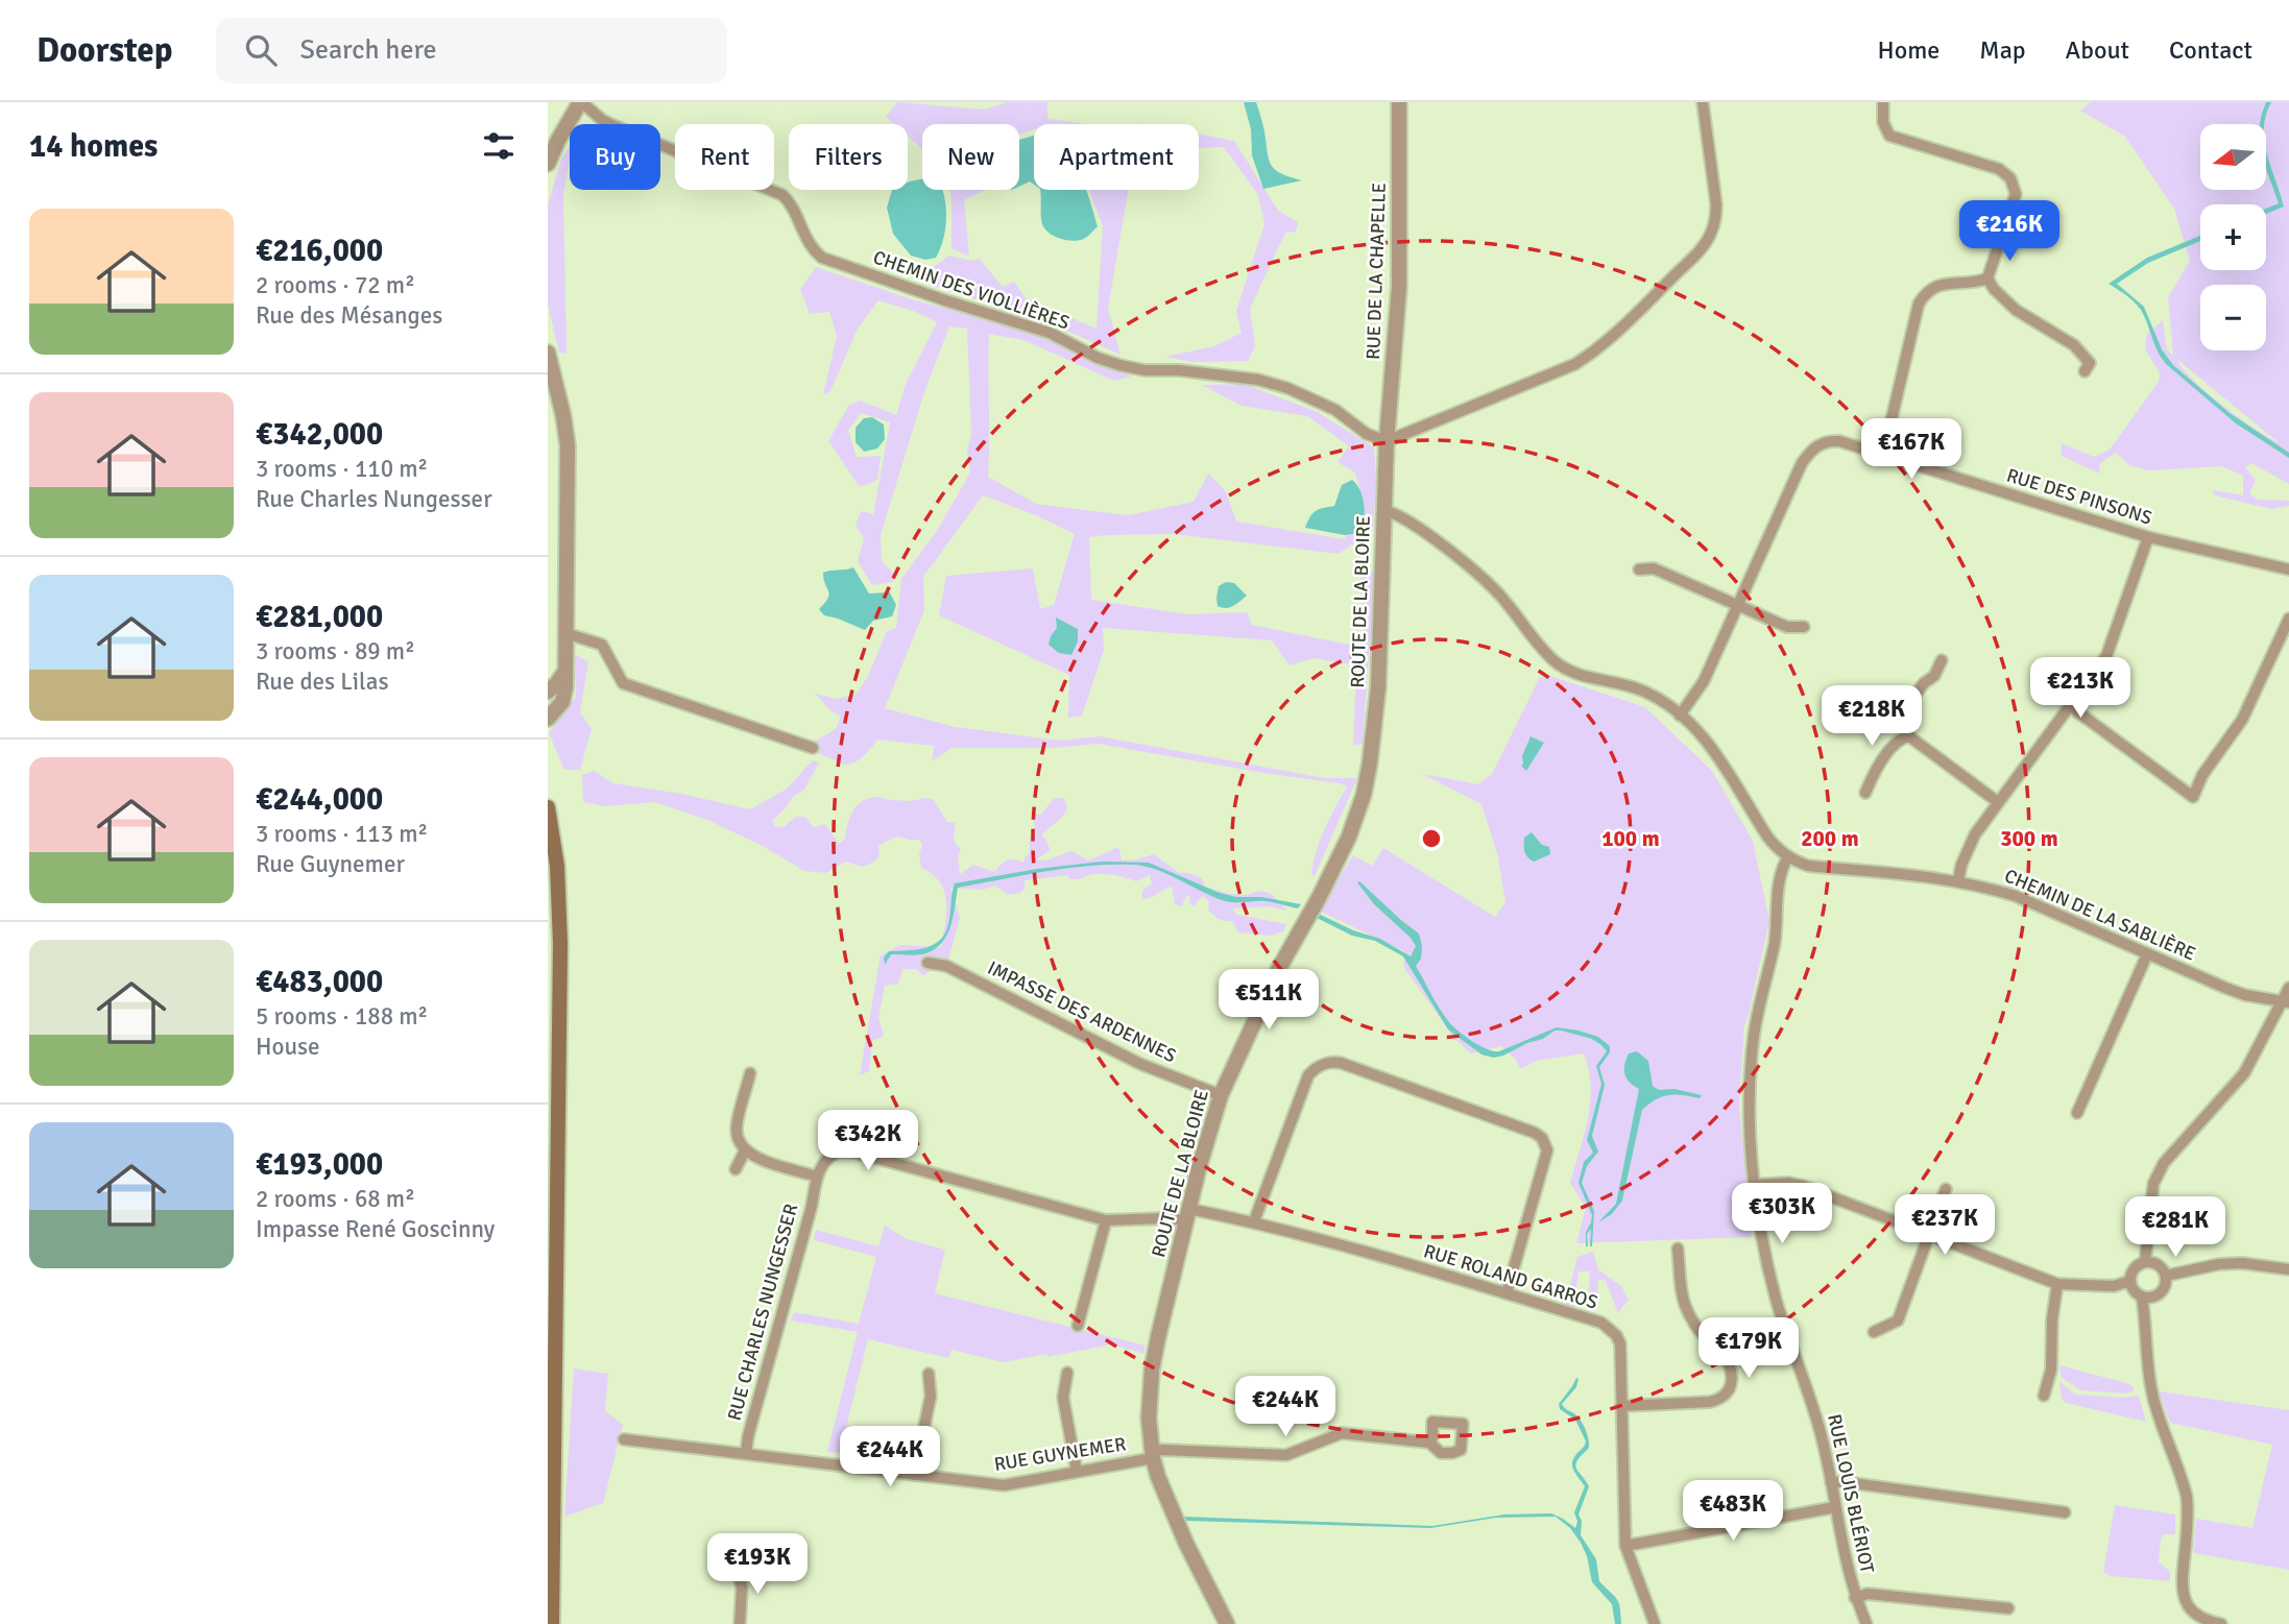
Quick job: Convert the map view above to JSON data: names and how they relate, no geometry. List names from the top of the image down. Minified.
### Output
{"streets":{"street":["RUE DE LA CHAPELLE","CHEMIN DES VIOLLIÈRES","RUE DES PINSONS","ROUTE DE LA BLOIRE","CHEMIN DE LA SABLIÈRE","IMPASSE DES ARDENNES","RUE ROLAND GARROS","RUE CHARLES NUNGESSER","RUE GUYNEMER","RUE LOUIS BLÉRIOT"]},"crossings":[["RUE DE LA CHAPELLE","CHEMIN DES VIOLLIÈRES"],["RUE DE LA CHAPELLE","ROUTE DE LA BLOIRE"],["CHEMIN DES VIOLLIÈRES","ROUTE DE LA BLOIRE"],["ROUTE DE LA BLOIRE","IMPASSE DES ARDENNES"],["ROUTE DE LA BLOIRE","RUE ROLAND GARROS"],["ROUTE DE LA BLOIRE","RUE GUYNEMER"],["CHEMIN DE LA SABLIÈRE","RUE LOUIS BLÉRIOT"],["RUE CHARLES NUNGESSER","RUE GUYNEMER"]],"north":"left","page":{"header":"Doorstep","search":"Search here","nav":["Home","Map","About","Contact"],"heading":"14 homes","map_buttons":["+","−"],"chip":["Buy","Rent","Filters","New","Apartment"],"list":[{"name":"€216,000","note":"2 rooms · 72 m² · Rue des Mésanges"},{"name":"€342,000","note":"3 rooms · 110 m² · Rue Charles Nungesser"},{"name":"€281,000","note":"3 rooms · 89 m² · Rue des Lilas"},{"name":"€244,000","note":"3 rooms · 113 m² · Rue Guynemer"},{"name":"€483,000","note":"5 rooms · 188 m² · House"},{"name":"€193,000","note":"2 rooms · 68 m² · Impasse René Goscinny"}],"price":["€216K","€167K","€213K","€218K","€511K","€342K","€303K","€237K","€281K","€179K","€244K","€244K","€483K","€193K"]},"rings":["100 m","200 m","300 m"]}
